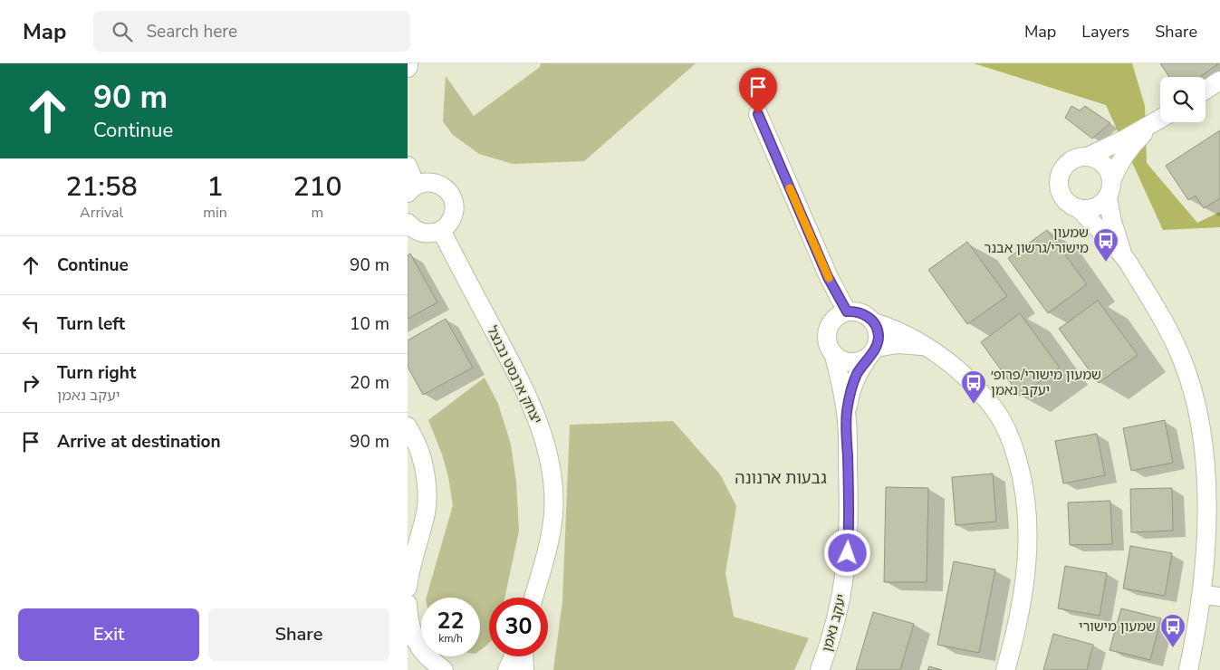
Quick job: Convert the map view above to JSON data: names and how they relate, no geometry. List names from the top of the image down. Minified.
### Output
{"streets":{"street":["יצחק ארנסט נבנצל","יעקב נאמן"]},"districts":["גבעות ארנונה"],"places":{"bus stop":["שמעון מישורי/גרשון אבנר","שמעון מישורי/פרופ׳ יעקב נאמן","שמעון מישורי"]},"page":{"header":"Map","search":"Search here","nav":["Map","Layers","Share"],"turn":["90 m","Continue"],"eta":["21:58","Arrival","1","min","210","m"],"list":[{"name":"Continue","value":"90 m"},{"name":"Turn left","value":"10 m"},{"name":"Turn right","note":"יעקב נאמן","value":"20 m"},{"name":"Arrive at destination","value":"90 m"}],"speed":"22 km/h","limit":"30","buttons":["Exit","Share"]}}
